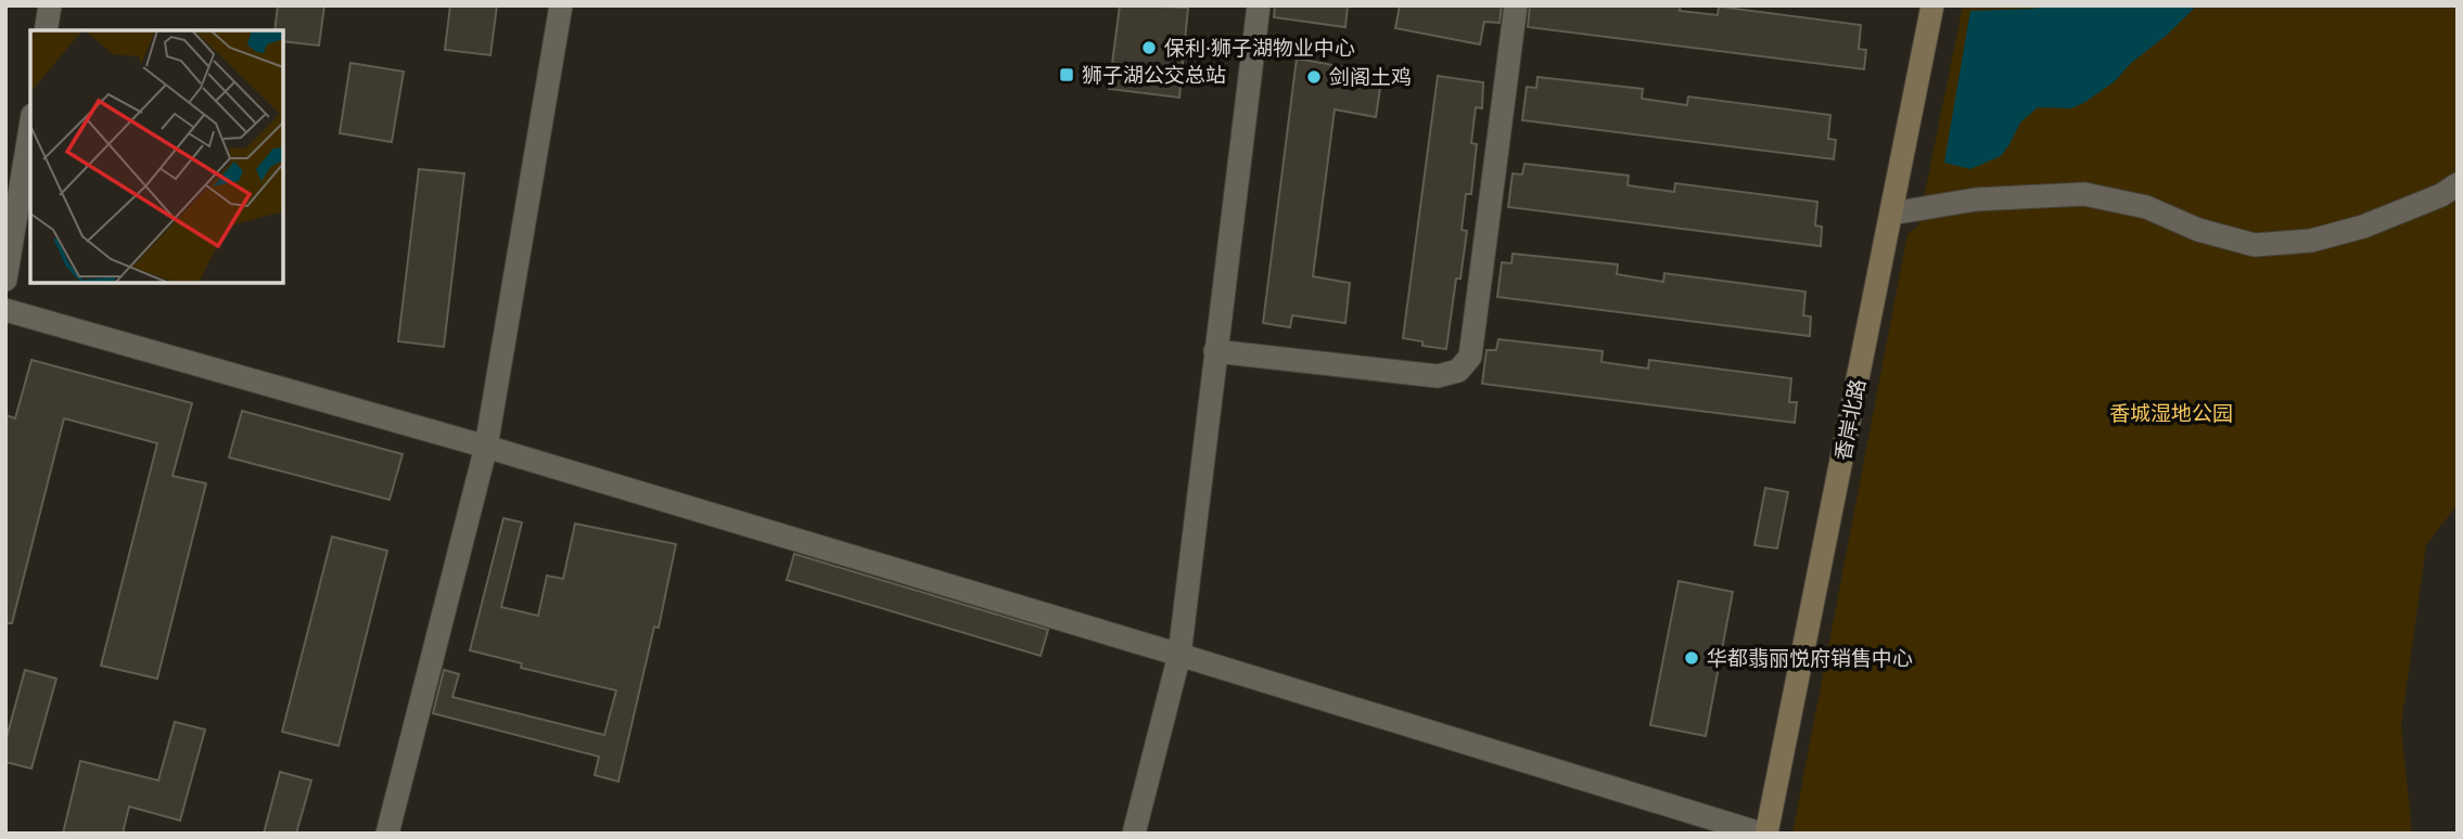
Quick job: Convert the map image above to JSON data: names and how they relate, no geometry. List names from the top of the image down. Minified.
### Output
{"streets":{"street":["香岸北路"]},"parks":["香城湿地公园"],"places":{"other":["保利·狮子湖物业中心","剑阁土鸡","华都翡丽悦府销售中心"],"transit":["狮子湖公交总站"]}}
